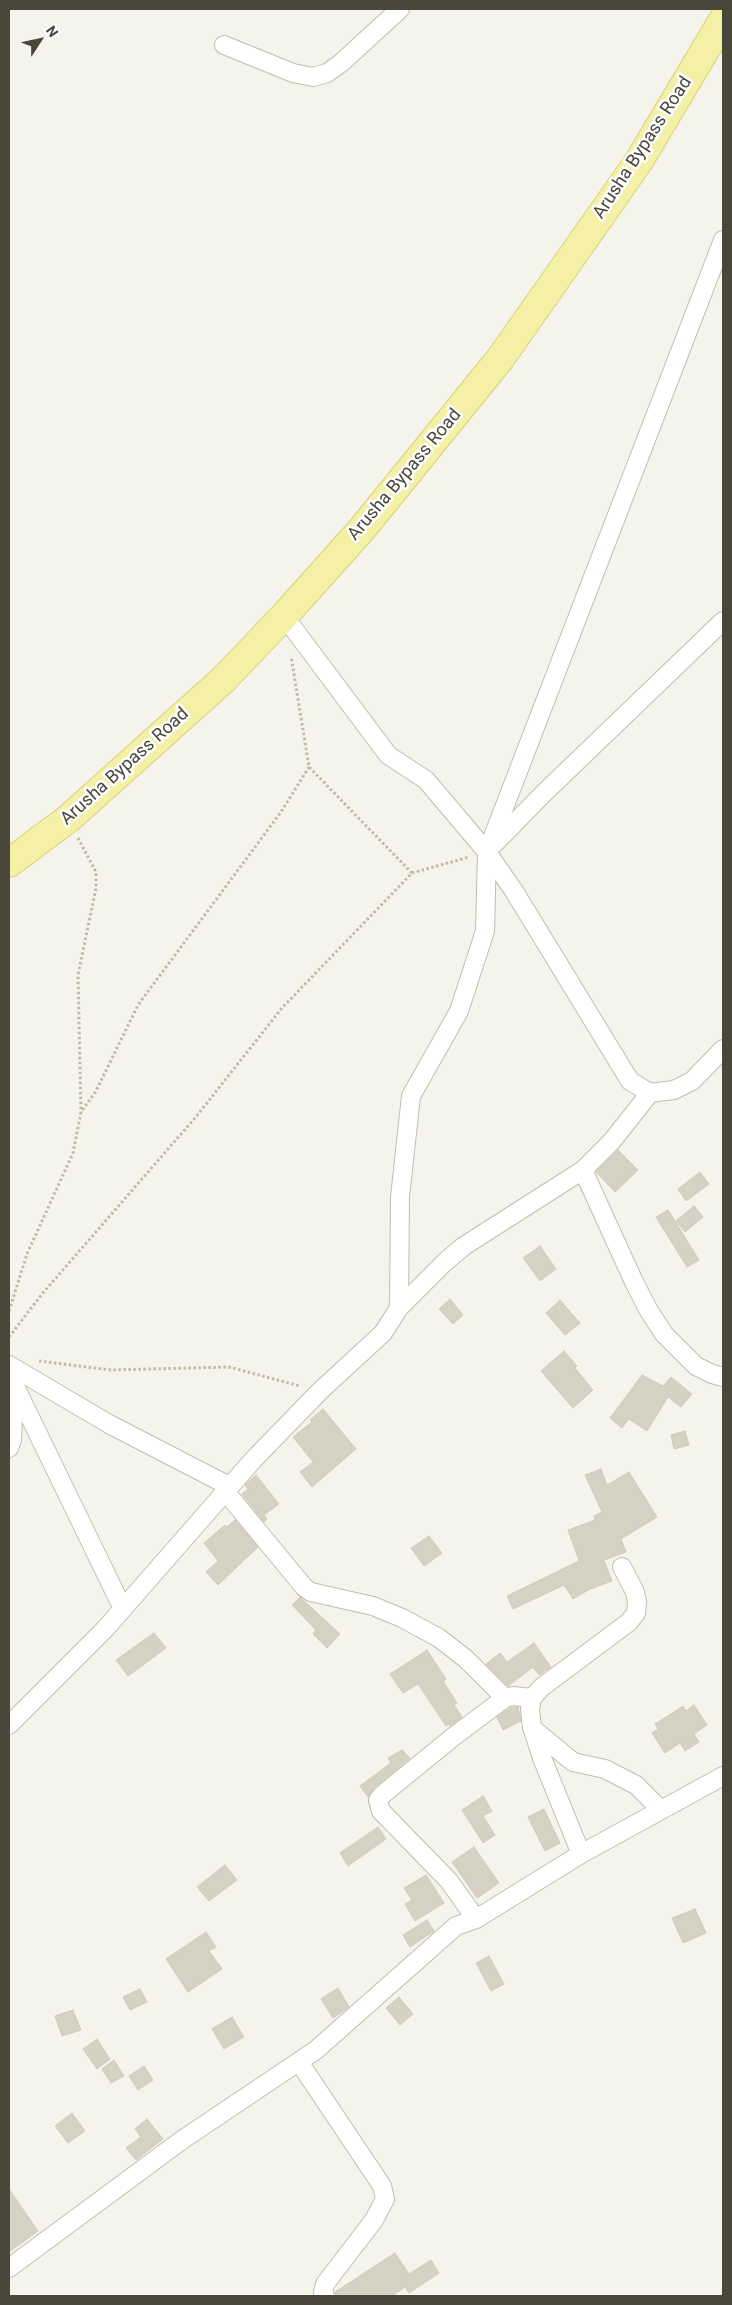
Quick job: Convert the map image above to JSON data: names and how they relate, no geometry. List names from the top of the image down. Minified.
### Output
{"streets":{"main road":["Arusha Bypass Road"]},"north":"top right"}
